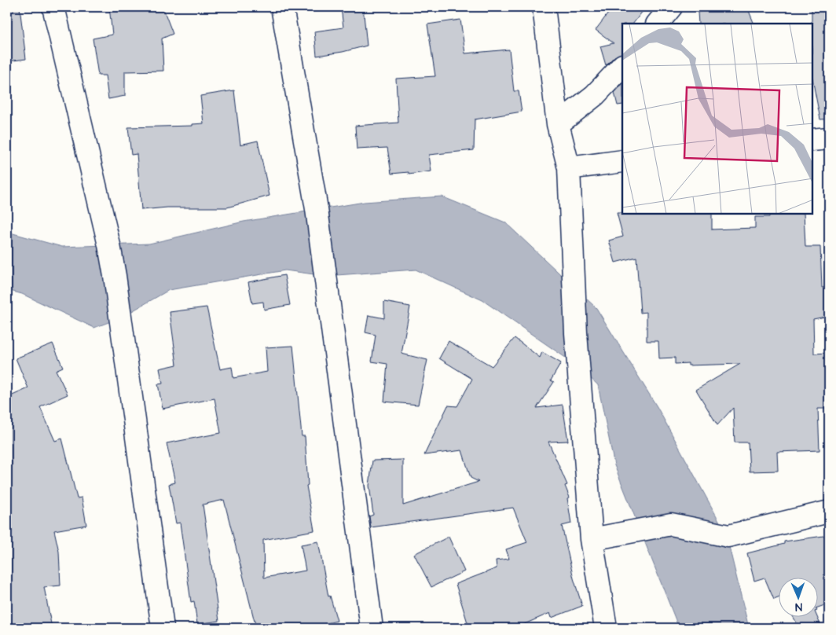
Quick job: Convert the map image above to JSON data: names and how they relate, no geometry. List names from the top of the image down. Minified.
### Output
{"north":"bottom"}
